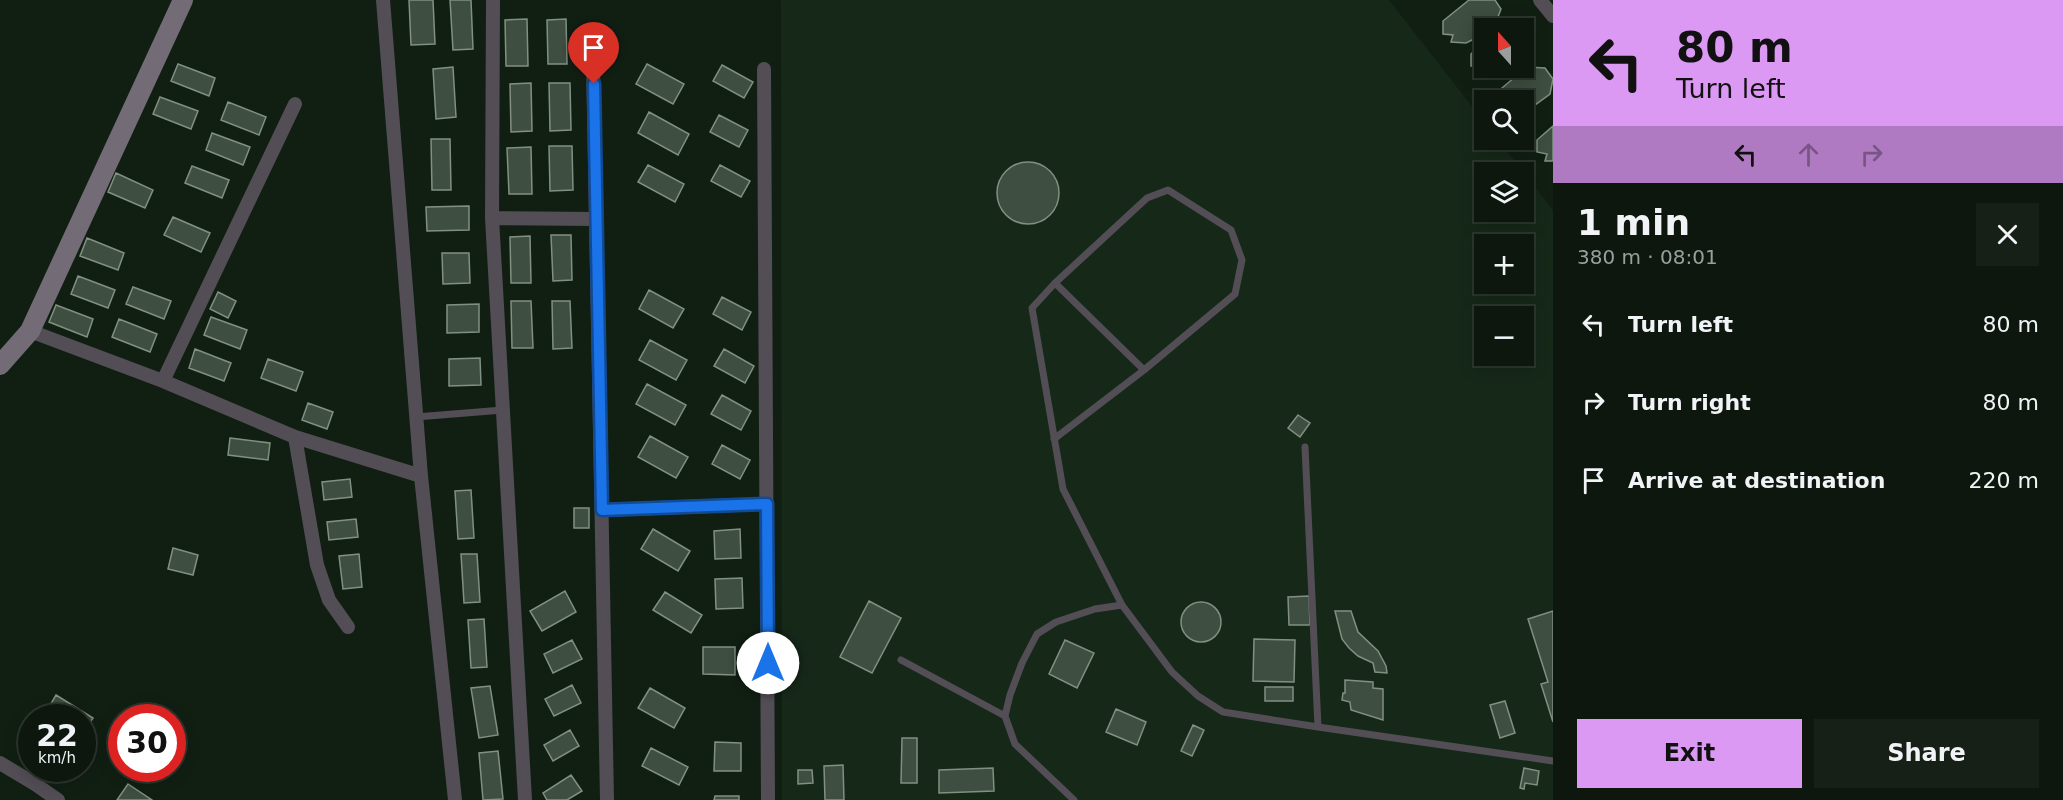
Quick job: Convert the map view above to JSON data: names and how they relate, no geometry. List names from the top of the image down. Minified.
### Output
{"north":"top","page":{"turn":["80 m","Turn left"],"map_buttons":["+","−"],"heading":["1 min","380 m · 08:01"],"list":[{"name":"Turn left","value":"80 m"},{"name":"Turn right","value":"80 m"},{"name":"Arrive at destination","value":"220 m"}],"speed":"22 km/h","limit":"30","buttons":["Exit","Share"]}}
